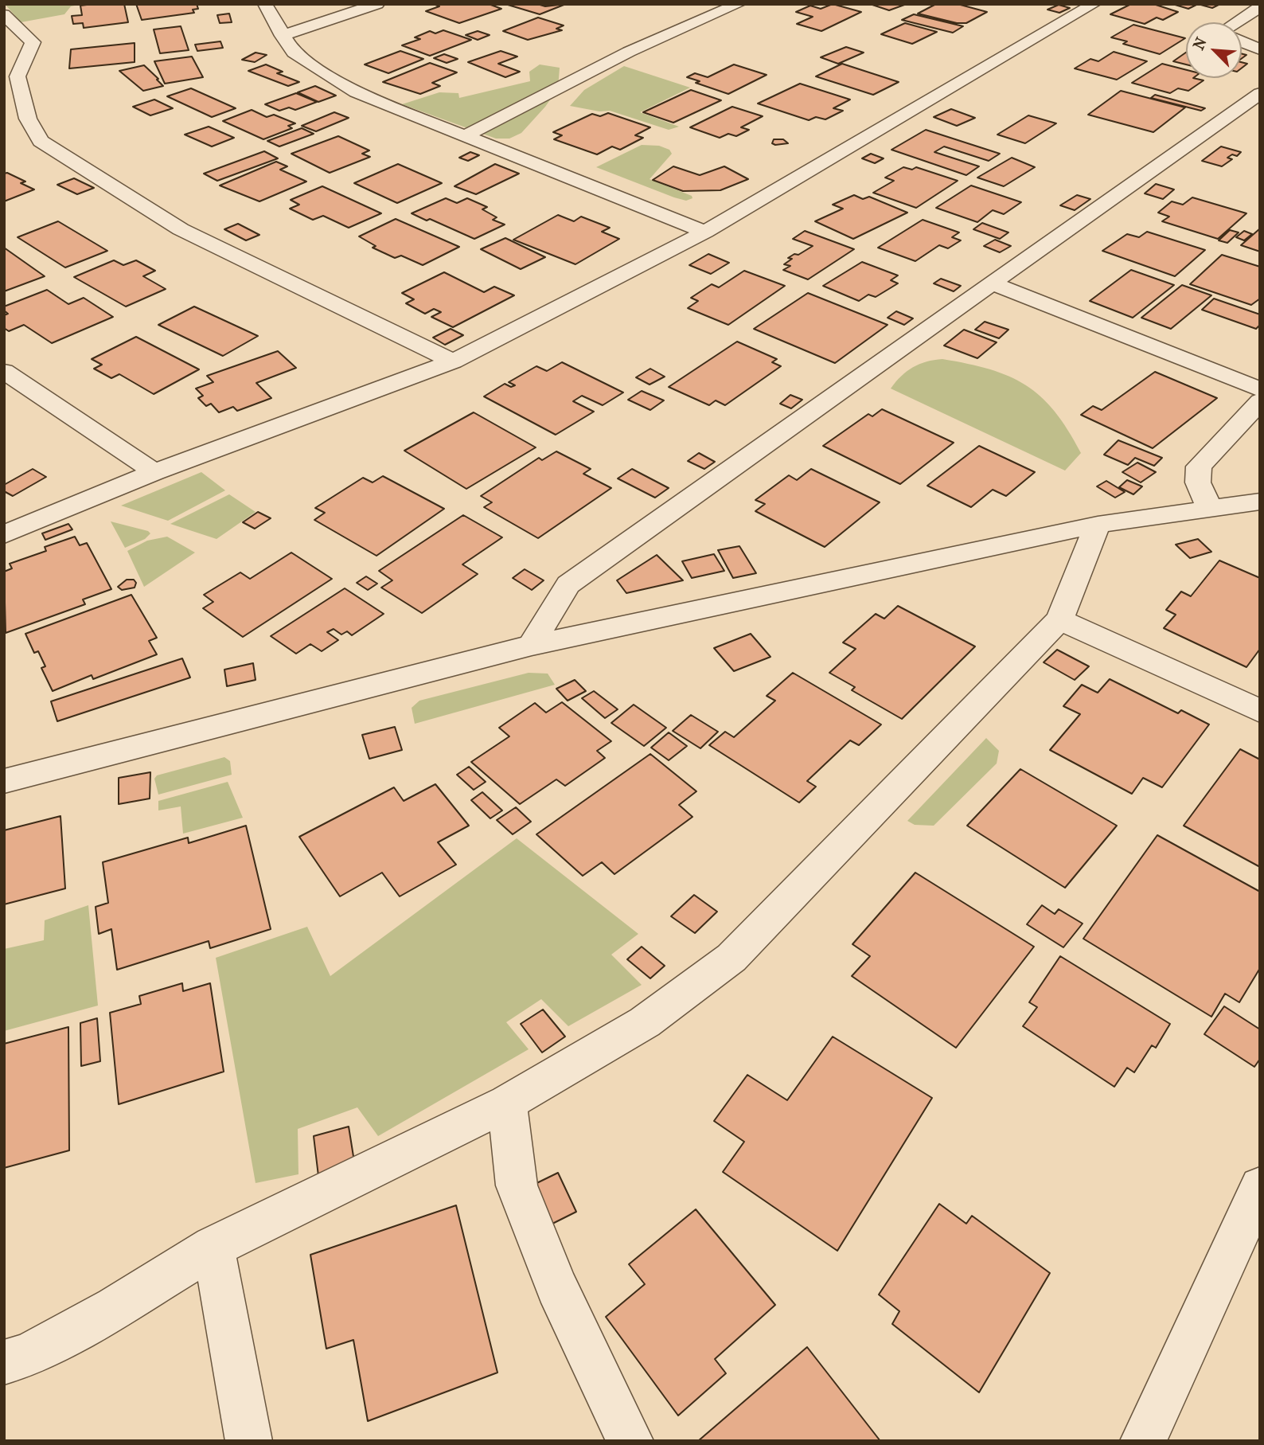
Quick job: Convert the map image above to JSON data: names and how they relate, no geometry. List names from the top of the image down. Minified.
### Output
{"north":"top left"}
